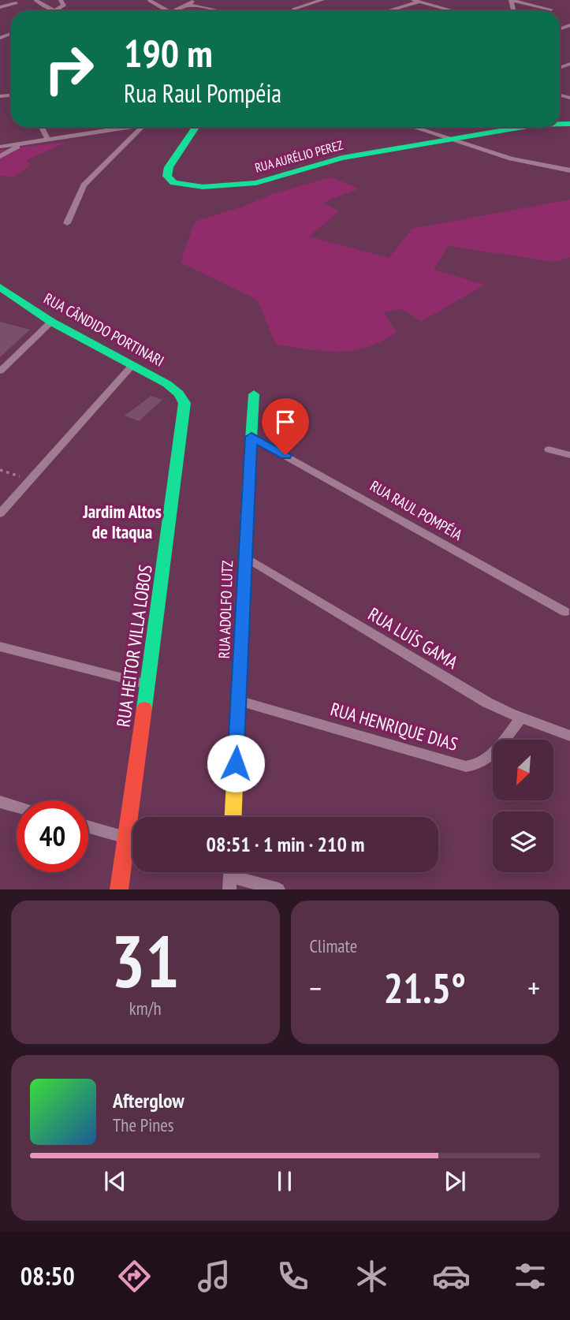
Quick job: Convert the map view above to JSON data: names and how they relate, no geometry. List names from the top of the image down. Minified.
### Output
{"streets":{"street":["RUA AURÉLIO PEREZ","RUA CÂNDIDO PORTINARI","RUA RAUL POMPÉIA","RUA ADOLFO LUTZ","RUA LUÍS GAMA","RUA HEITOR VILLA LOBOS","RUA HENRIQUE DIAS"]},"crossings":[["RUA CÂNDIDO PORTINARI","RUA HEITOR VILLA LOBOS"],["RUA RAUL POMPÉIA","RUA ADOLFO LUTZ"],["RUA ADOLFO LUTZ","RUA LUÍS GAMA"],["RUA ADOLFO LUTZ","RUA HENRIQUE DIAS"],["RUA LUÍS GAMA","RUA HENRIQUE DIAS"]],"districts":["Jardim Altos de Itaqua"],"north":"bottom left","page":{"turn":["190 m","Rua Raul Pompéia"],"limit":"40","trip":"08:51 · 1 min · 210 m","tile":[["31","km/h"],"Climate"],"heat":["−","21.5°","+"],"song":["Afterglow","The Pines"],"tabs":"08:50"}}
